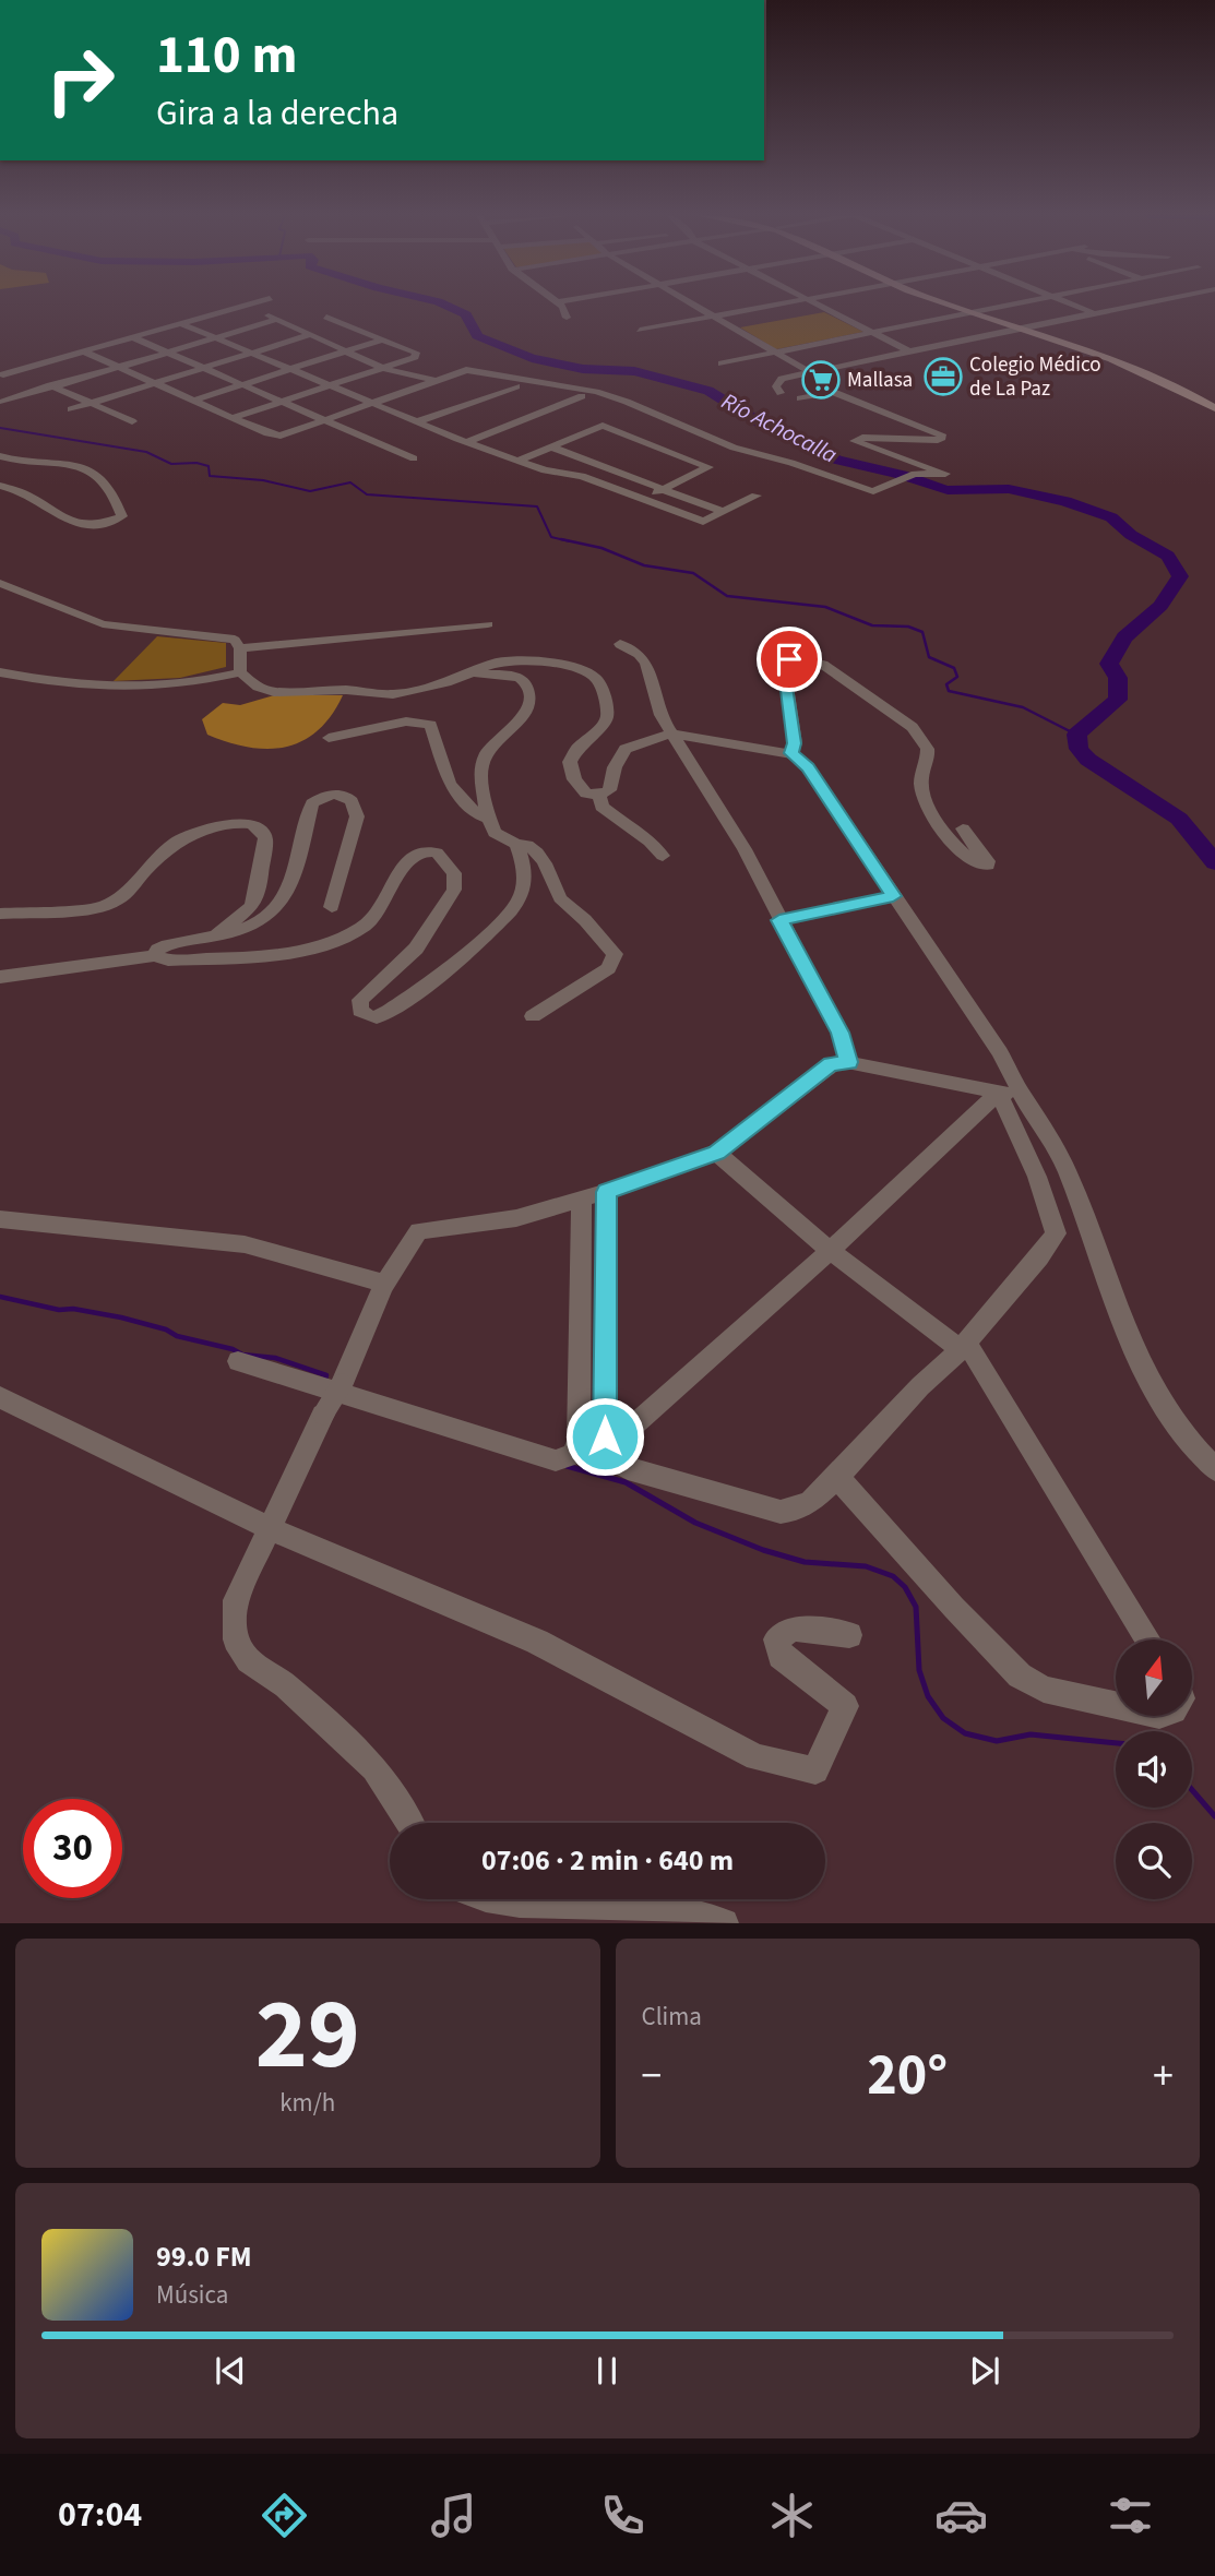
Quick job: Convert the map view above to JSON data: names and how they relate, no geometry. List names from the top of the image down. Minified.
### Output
{"water":["Río Achocalla"],"places":{"office":["Colegio Médico de La Paz"],"supermarket":["Mallasa"]},"north":"top","page":{"turn":["110 m","Gira a la derecha"],"limit":"30","trip":"07:06 · 2 min · 640 m","tile":[["29","km/h"],"Clima"],"heat":["−","20°","+"],"song":["99.0 FM","Música"],"tabs":"07:04"}}
